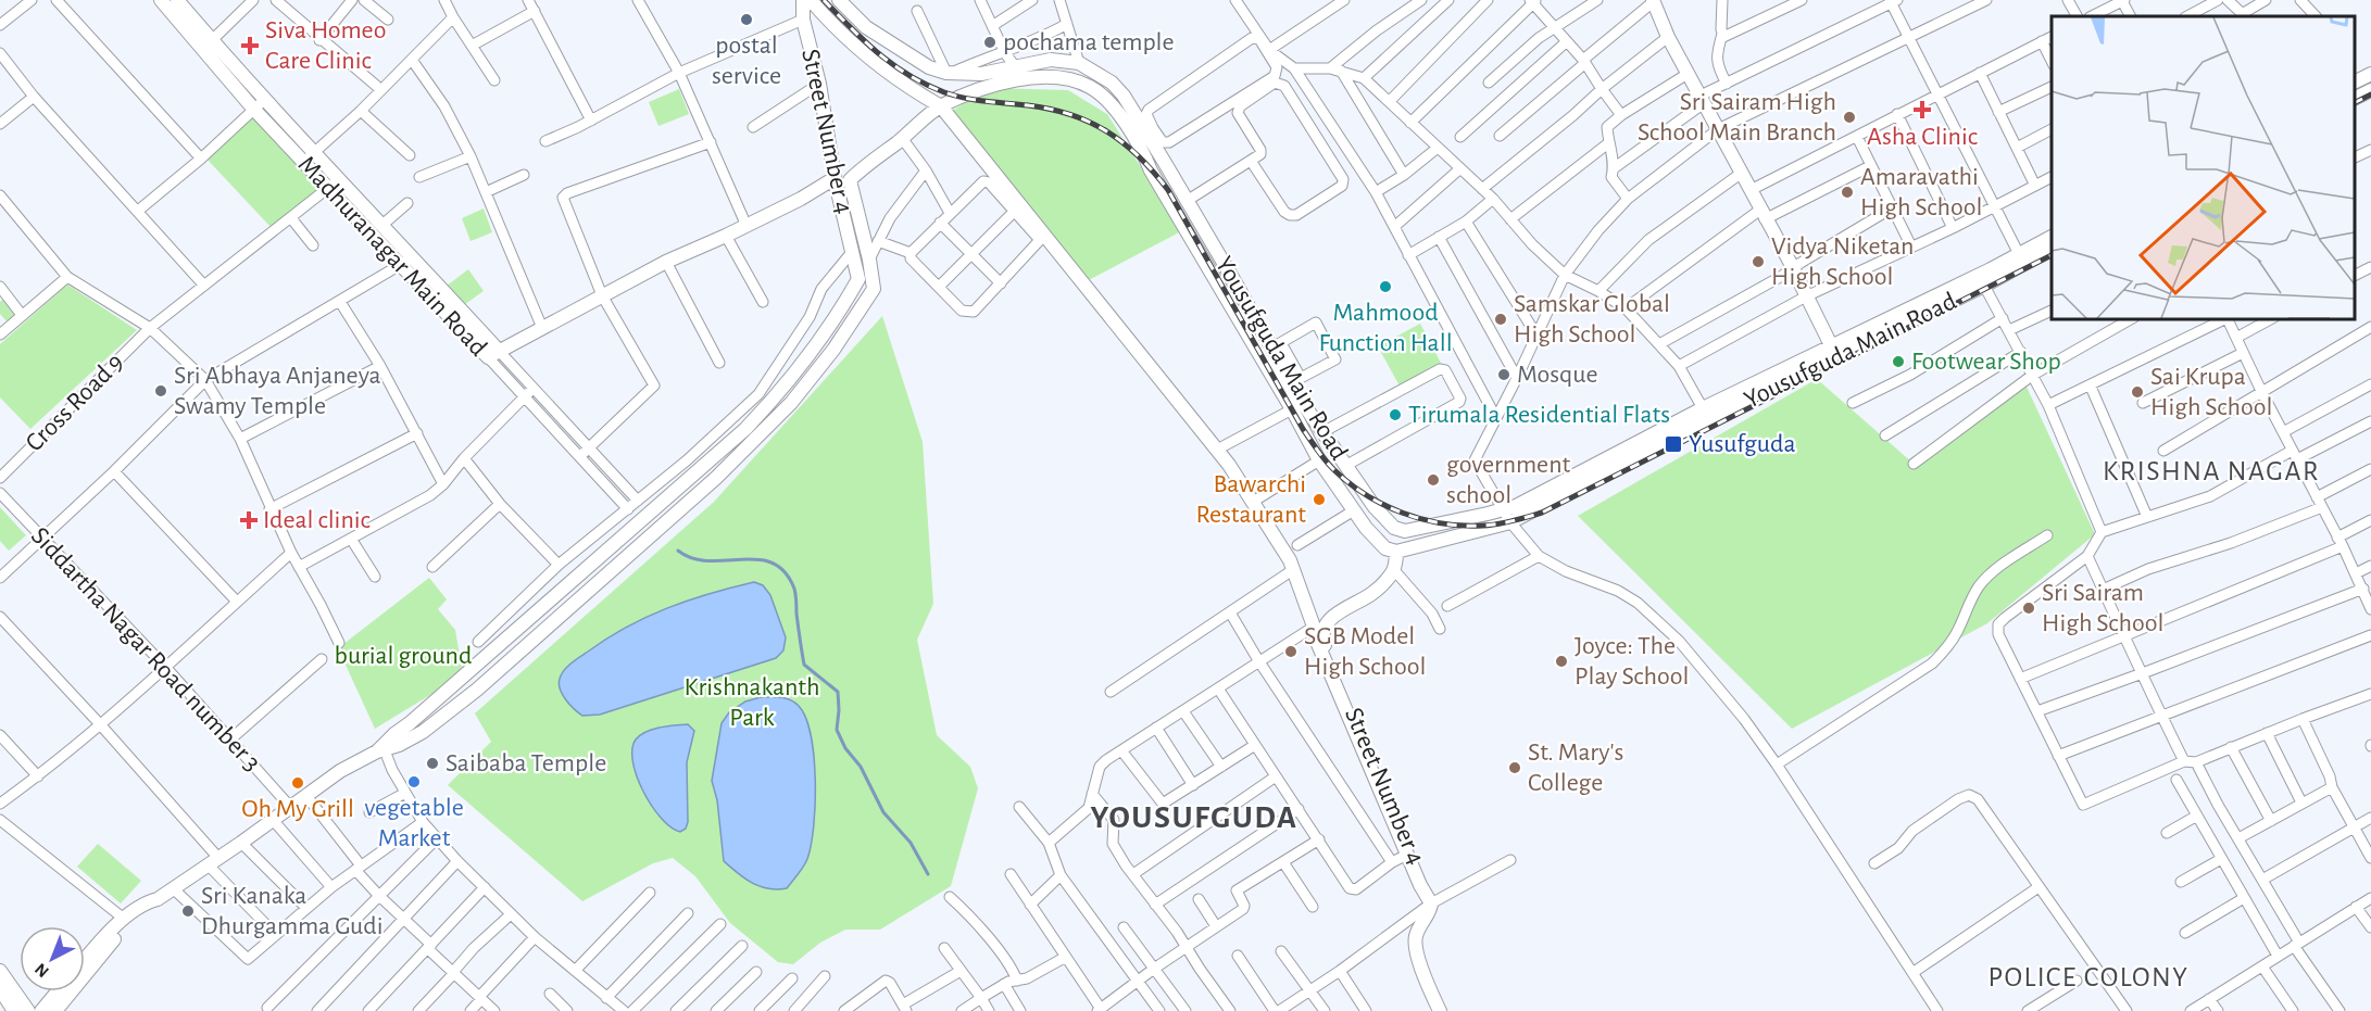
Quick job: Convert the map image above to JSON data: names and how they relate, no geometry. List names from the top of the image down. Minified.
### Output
{"streets":{"main road":["Street Number 4","Madhuranagar Main Road","Yousufguda Main Road"],"street":["Cross Road 9","Siddartha Nagar Road number 3"]},"crossings":[["Street Number 4","Yousufguda Main Road"],["Madhuranagar Main Road","Cross Road 9"]],"districts":["KRISHNA NAGAR","YOUSUFGUDA","POLICE COLONY"],"parks":["burial ground","Krishnakanth Park"],"places":{"other":["postal service","pochama temple","Sri Sairam High School Main Branch","Amaravathi High School","Vidya Niketan High School","Mahmood Function Hall","Samskar Global High School","Footwear Shop","Mosque","Sri Abhaya Anjaneya Swamy Temple","Sai Krupa High School","Tirumala Residential Flats","government school","Bawarchi Restaurant","Sri Sairam High School","SGB Model High School","Joyce: The Play School","Saibaba Temple","St. Mary's College","vegetable Market","Oh My Grill","Sri Kanaka Dhurgamma Gudi"],"health":["Siva Homeo Care Clinic","Asha Clinic","Ideal clinic"],"transit":["Yusufguda"]},"north":"bottom left"}
